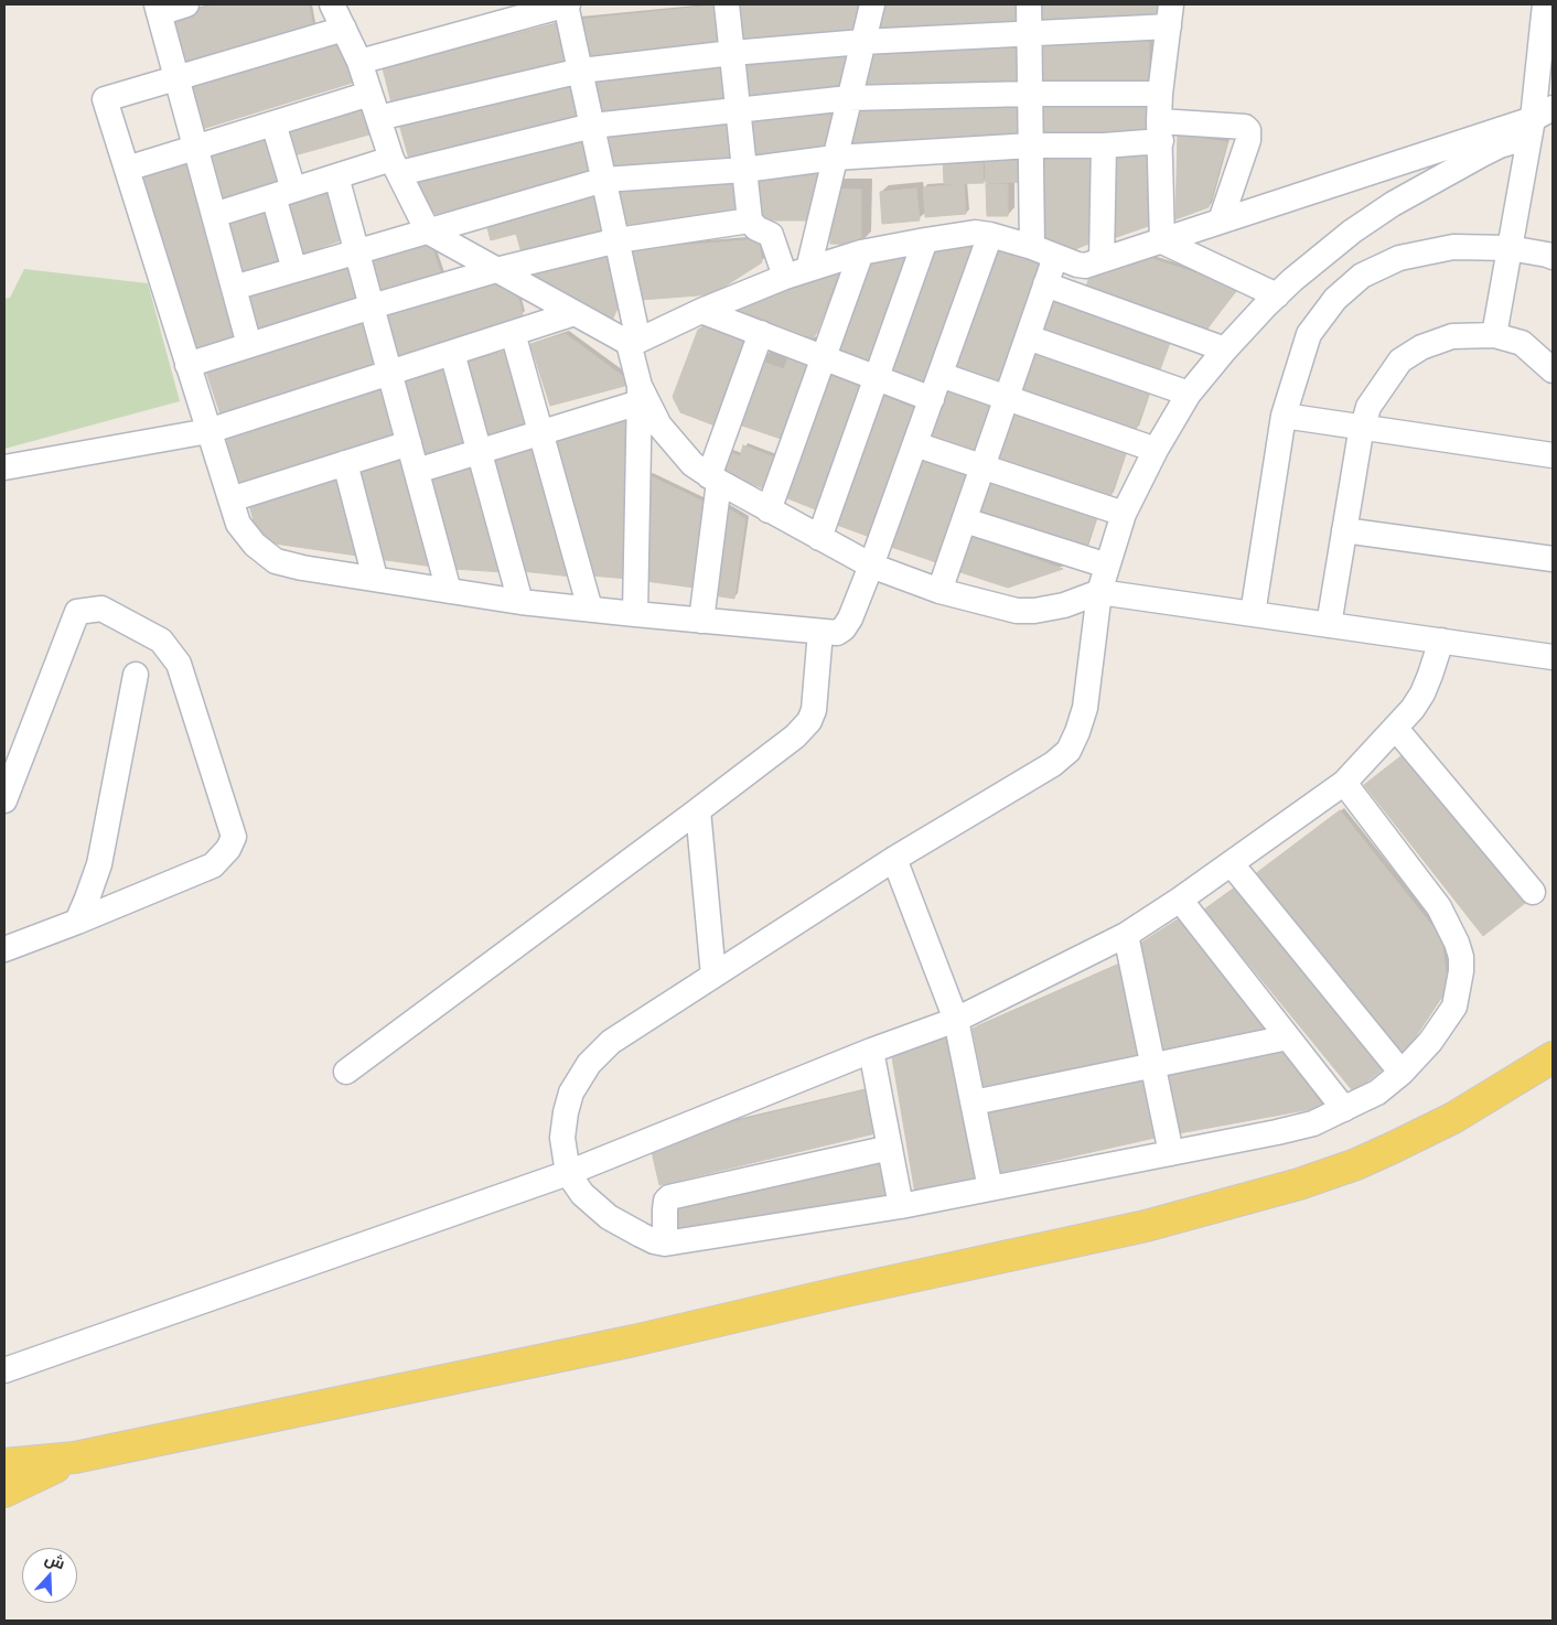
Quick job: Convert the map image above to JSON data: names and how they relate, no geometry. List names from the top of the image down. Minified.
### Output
{"north":"top"}
